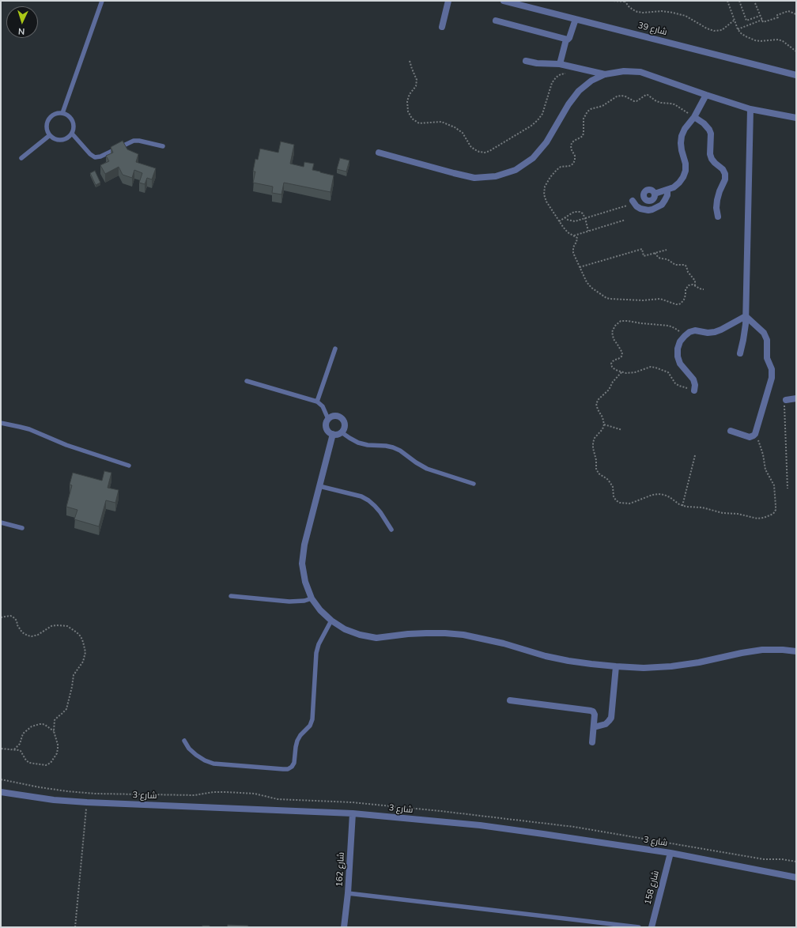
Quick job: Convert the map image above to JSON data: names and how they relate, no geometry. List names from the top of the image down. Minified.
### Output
{"streets":{"street":["شارع 39","شارع 3","شارع 162","شارع 158"]},"crossings":[["شارع 3","شارع 162"],["شارع 3","شارع 158"]],"north":"bottom"}
